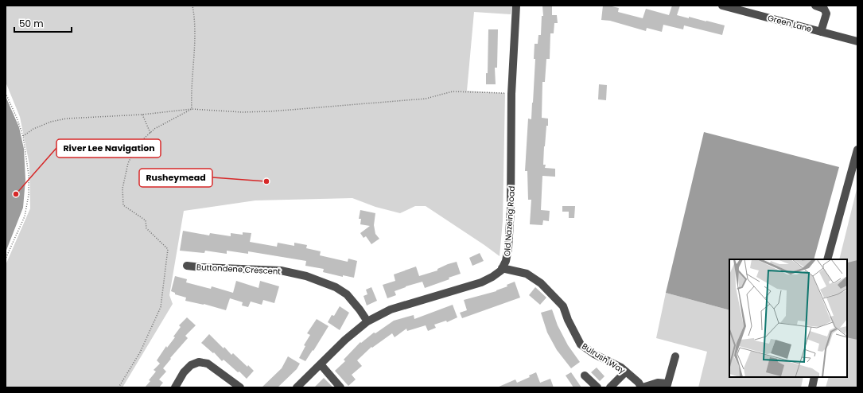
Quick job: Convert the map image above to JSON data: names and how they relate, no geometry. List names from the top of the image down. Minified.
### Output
{"streets":{"street":["Green Lane","Old Nazeing Road","Buttondene Crescent","Bulrush Way"]},"crossings":[["Old Nazeing Road","Bulrush Way"]],"places":["Rusheymead","River Lee Navigation"],"scale_bar":"50 m"}
